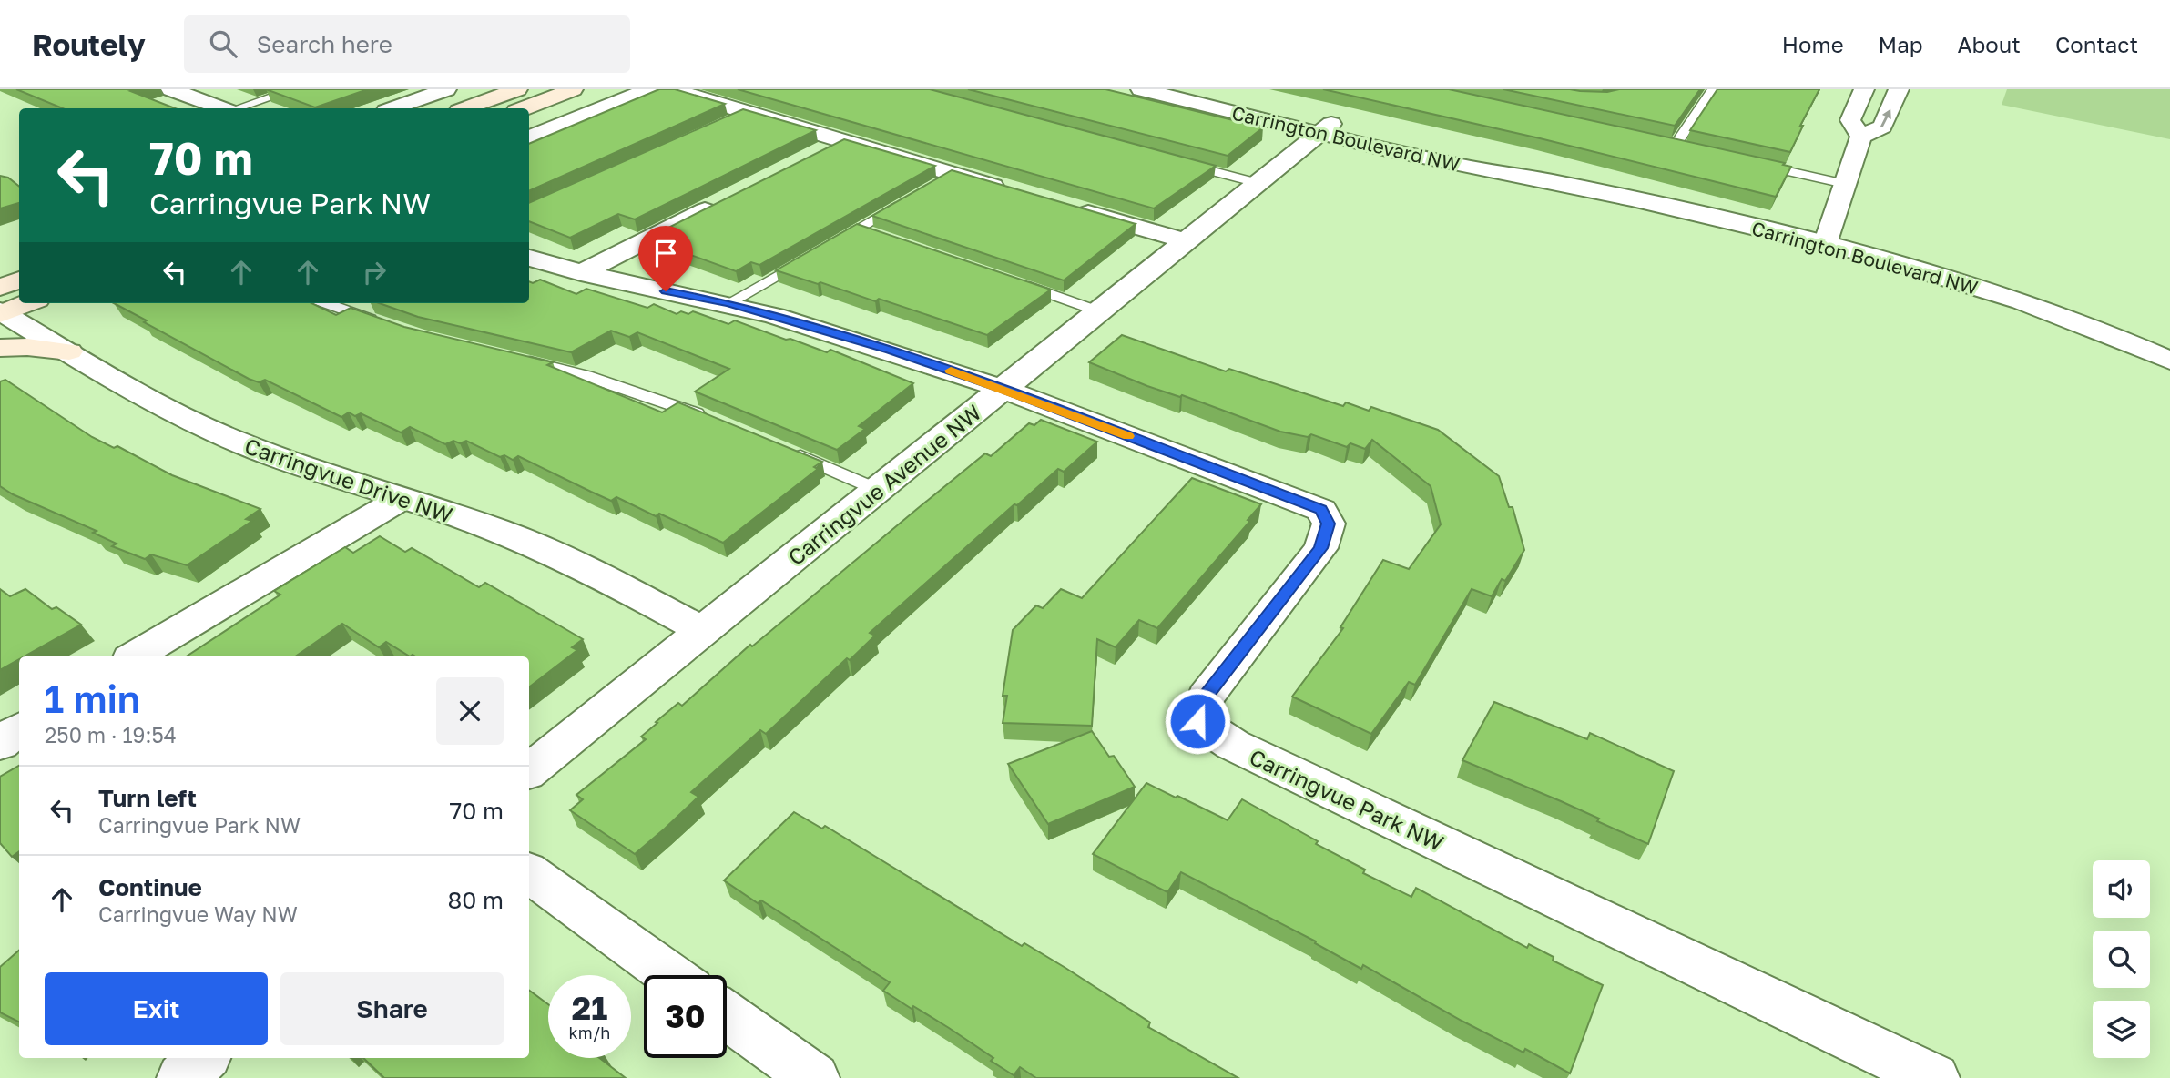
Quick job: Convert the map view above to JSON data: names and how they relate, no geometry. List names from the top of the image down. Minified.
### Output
{"streets":{"street":["Carrington Boulevard NW","Carringvue Drive NW","Carringvue Avenue NW","Carringvue Park NW"]},"crossings":[["Carrington Boulevard NW","Carringvue Avenue NW"],["Carringvue Drive NW","Carringvue Avenue NW"],["Carringvue Avenue NW","Carringvue Park NW"]],"page":{"header":"Routely","search":"Search here","nav":["Home","Map","About","Contact"],"turn":["70 m","Carringvue Park NW"],"heading":["1 min","250 m · 19:54"],"list":[{"name":"Turn left","note":"Carringvue Park NW","value":"70 m"},{"name":"Continue","note":"Carringvue Way NW","value":"80 m"}],"buttons":["Exit","Share"],"speed":"21 km/h","limit":"30"}}
